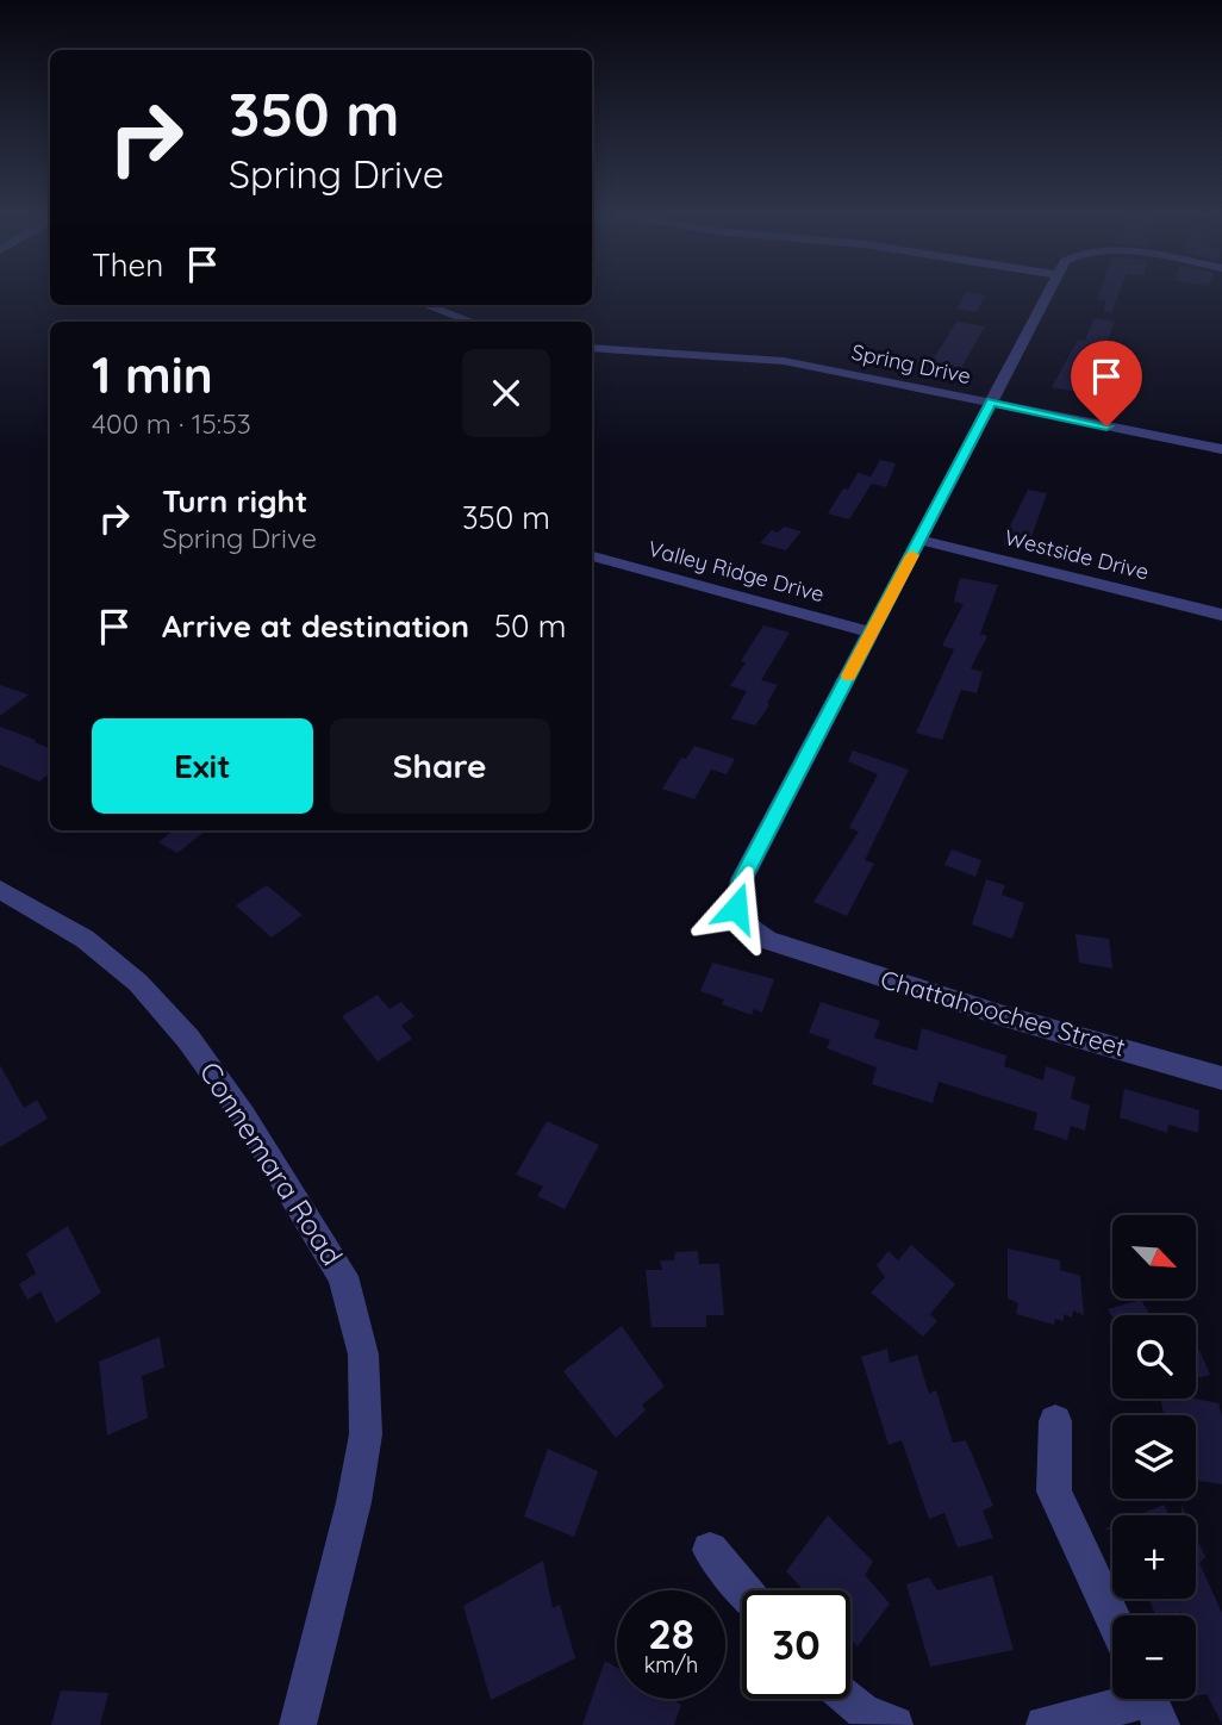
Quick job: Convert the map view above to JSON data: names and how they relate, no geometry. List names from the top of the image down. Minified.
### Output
{"streets":{"street":["Spring Drive","Westside Drive","Valley Ridge Drive","Chattahoochee Street","Connemara Road"]},"crossings":[["Valley Ridge Drive","Chattahoochee Street"]],"north":"bottom right","page":{"turn":["350 m","Spring Drive"],"then":"Then","heading":["1 min","400 m · 15:53"],"list":[{"name":"Turn right","note":"Spring Drive","value":"350 m"},{"name":"Arrive at destination","value":"50 m"}],"buttons":["Exit","Share"],"map_buttons":["+","−"],"speed":"28 km/h","limit":"30"}}
